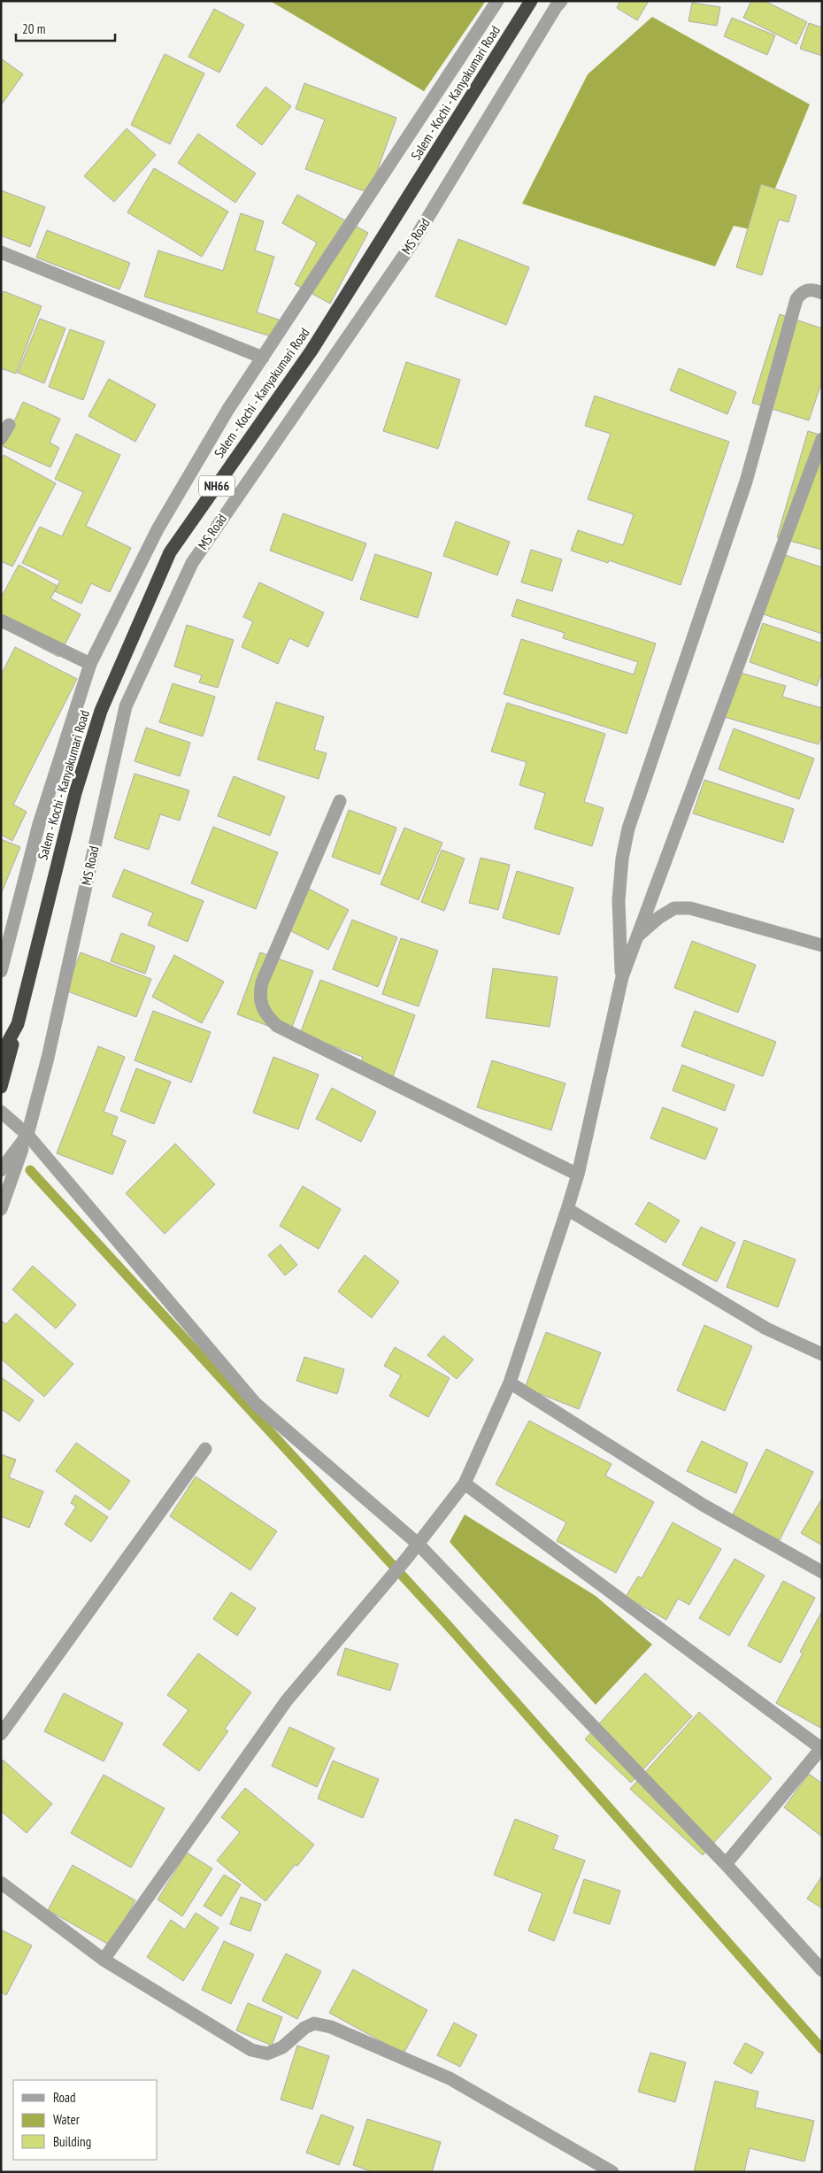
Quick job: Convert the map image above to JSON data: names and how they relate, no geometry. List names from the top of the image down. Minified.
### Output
{"streets":{"highway":["Salem - Kochi - Kanyakumari Road","NH66"],"street":["MS Road"]},"legend":["Road","Water","Building"],"scale_bar":"20 m"}
